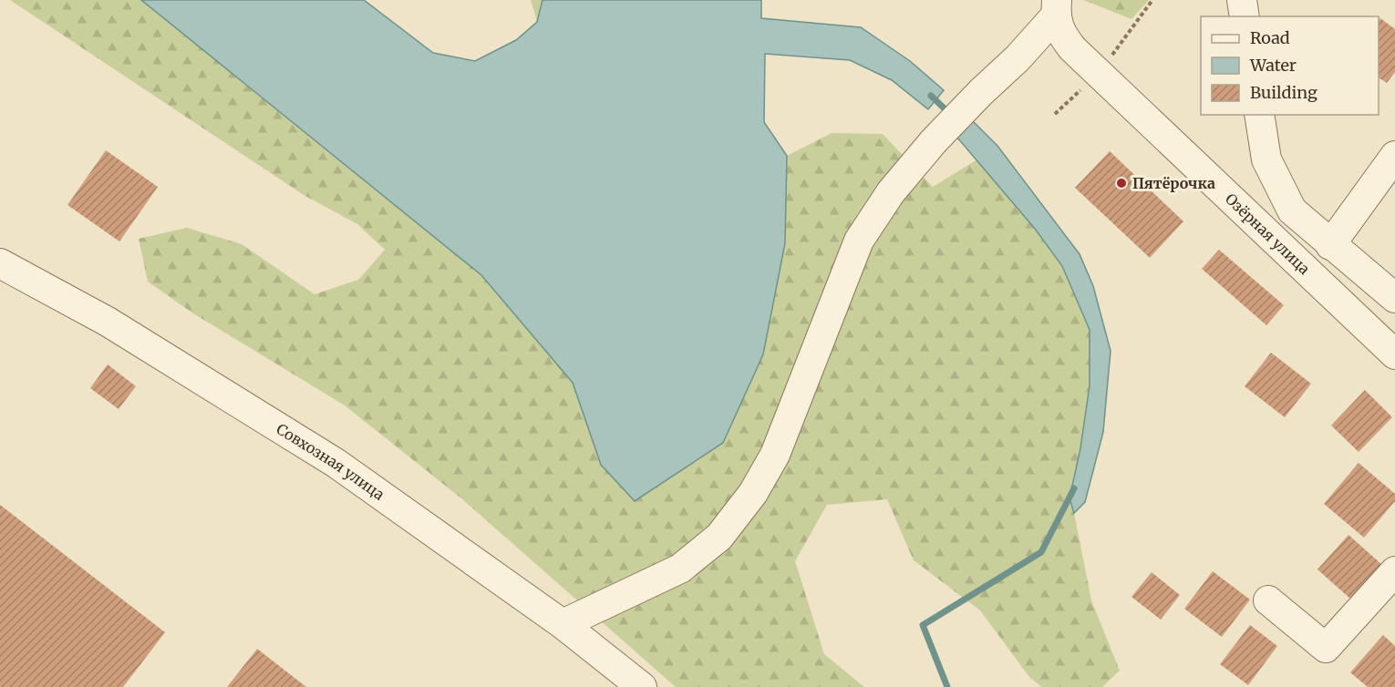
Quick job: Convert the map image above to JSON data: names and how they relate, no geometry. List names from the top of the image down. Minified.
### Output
{"streets":{"street":["Озёрная улица","Совхозная улица"]},"places":["Пятёрочка"],"legend":["Road","Water","Building"]}
